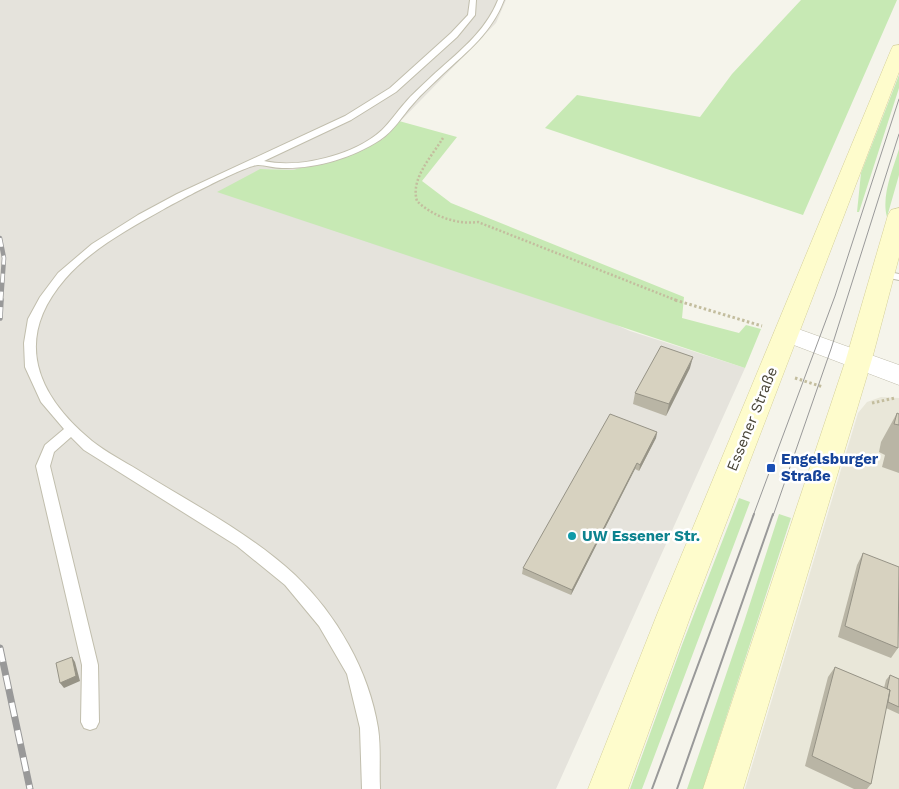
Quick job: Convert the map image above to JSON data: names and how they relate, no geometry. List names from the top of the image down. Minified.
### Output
{"streets":{"main road":["Essener Straße"]},"places":{"transit":["Engelsburger Straße"],"other":["UW Essener Str."]}}
